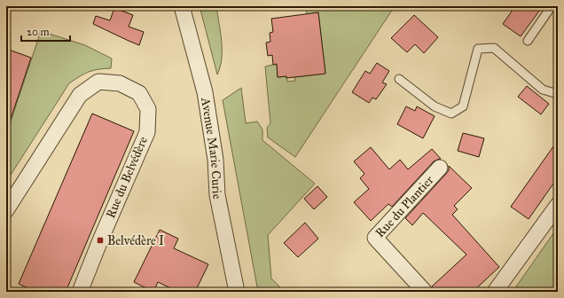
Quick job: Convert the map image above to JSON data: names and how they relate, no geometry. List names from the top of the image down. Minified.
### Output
{"streets":{"street":["Avenue Marie Curie","Rue du Belvédère","Rue du Plantier"]},"places":{"transit":["Belvédère I"]},"scale_bar":"20 m"}
